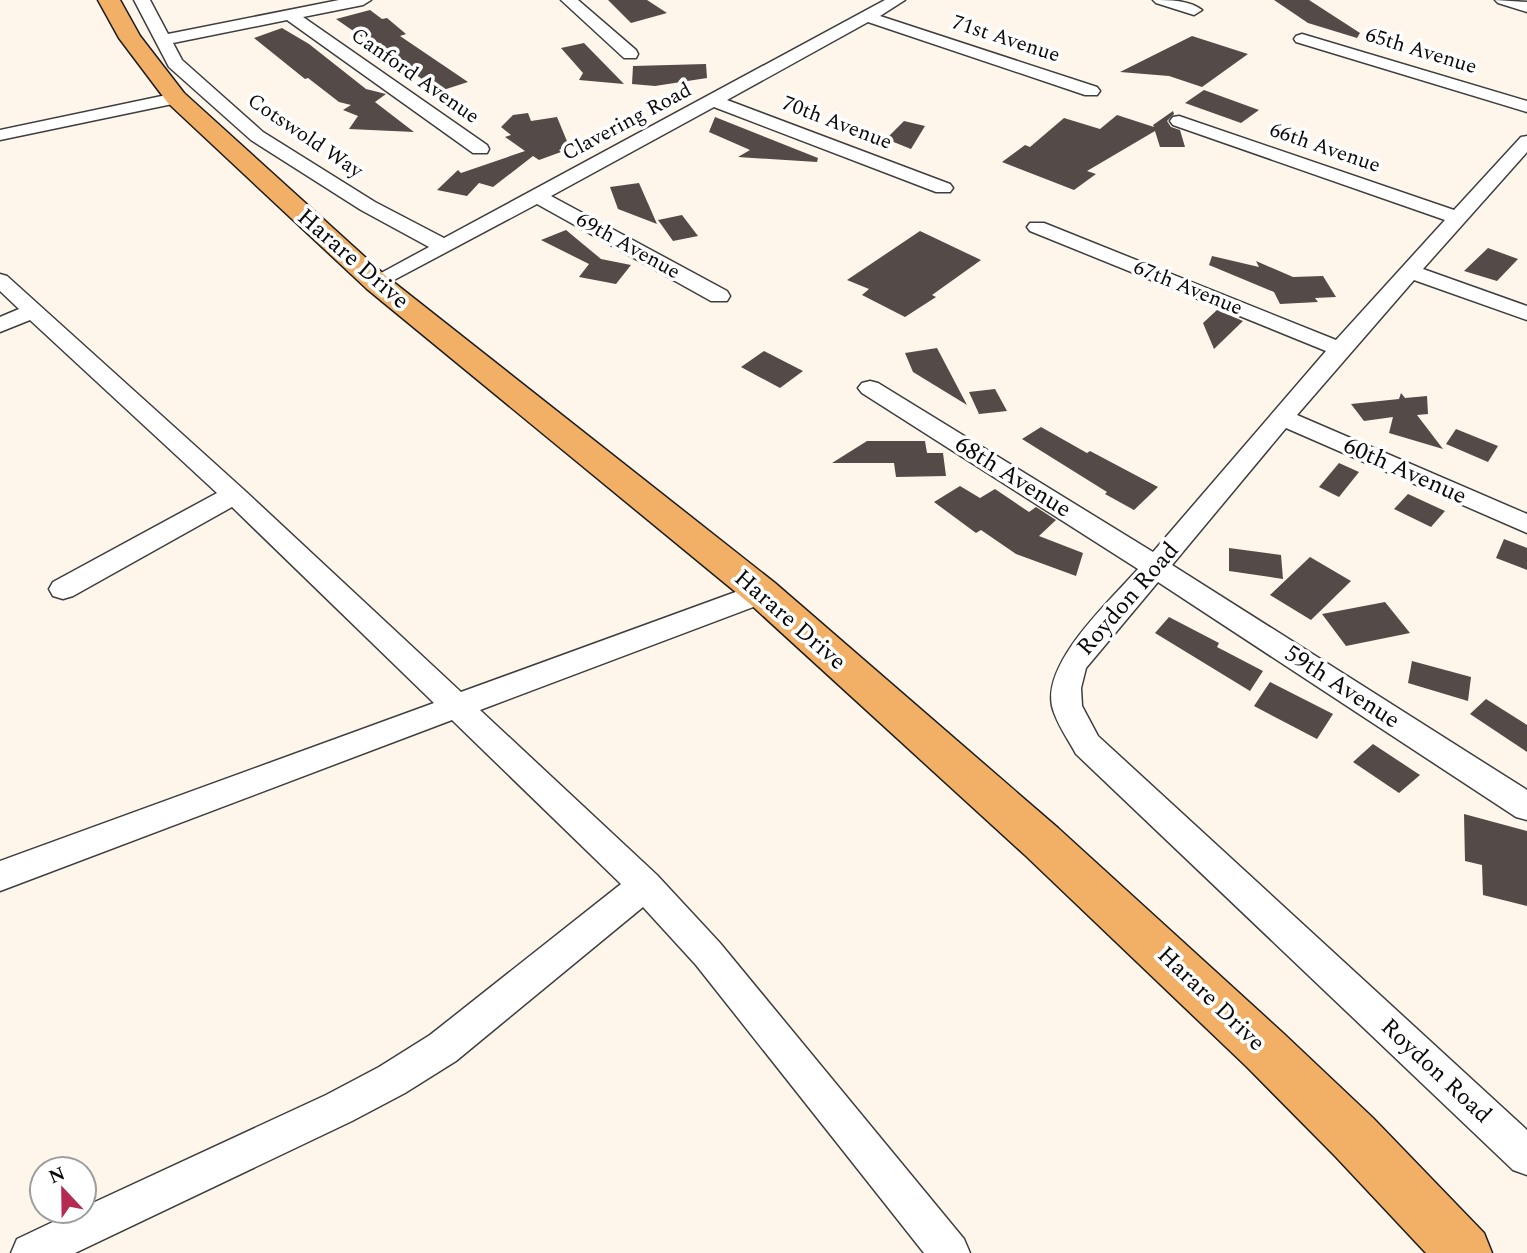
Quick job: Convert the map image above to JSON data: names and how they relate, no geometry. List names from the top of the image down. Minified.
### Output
{"streets":{"main road":["Harare Drive"],"street":["71st Avenue","65th Avenue","Canford Avenue","Clavering Road","70th Avenue","Cotswold Way","66th Avenue","69th Avenue","67th Avenue","60th Avenue","68th Avenue","Roydon Road","59th Avenue"]},"crossings":[["71st Avenue","Clavering Road"],["Clavering Road","70th Avenue"],["Clavering Road","Cotswold Way"],["Clavering Road","69th Avenue"],["Clavering Road","Harare Drive"],["66th Avenue","Roydon Road"],["67th Avenue","Roydon Road"],["60th Avenue","Roydon Road"],["68th Avenue","Roydon Road"],["68th Avenue","59th Avenue"],["Roydon Road","59th Avenue"]],"north":"top"}
